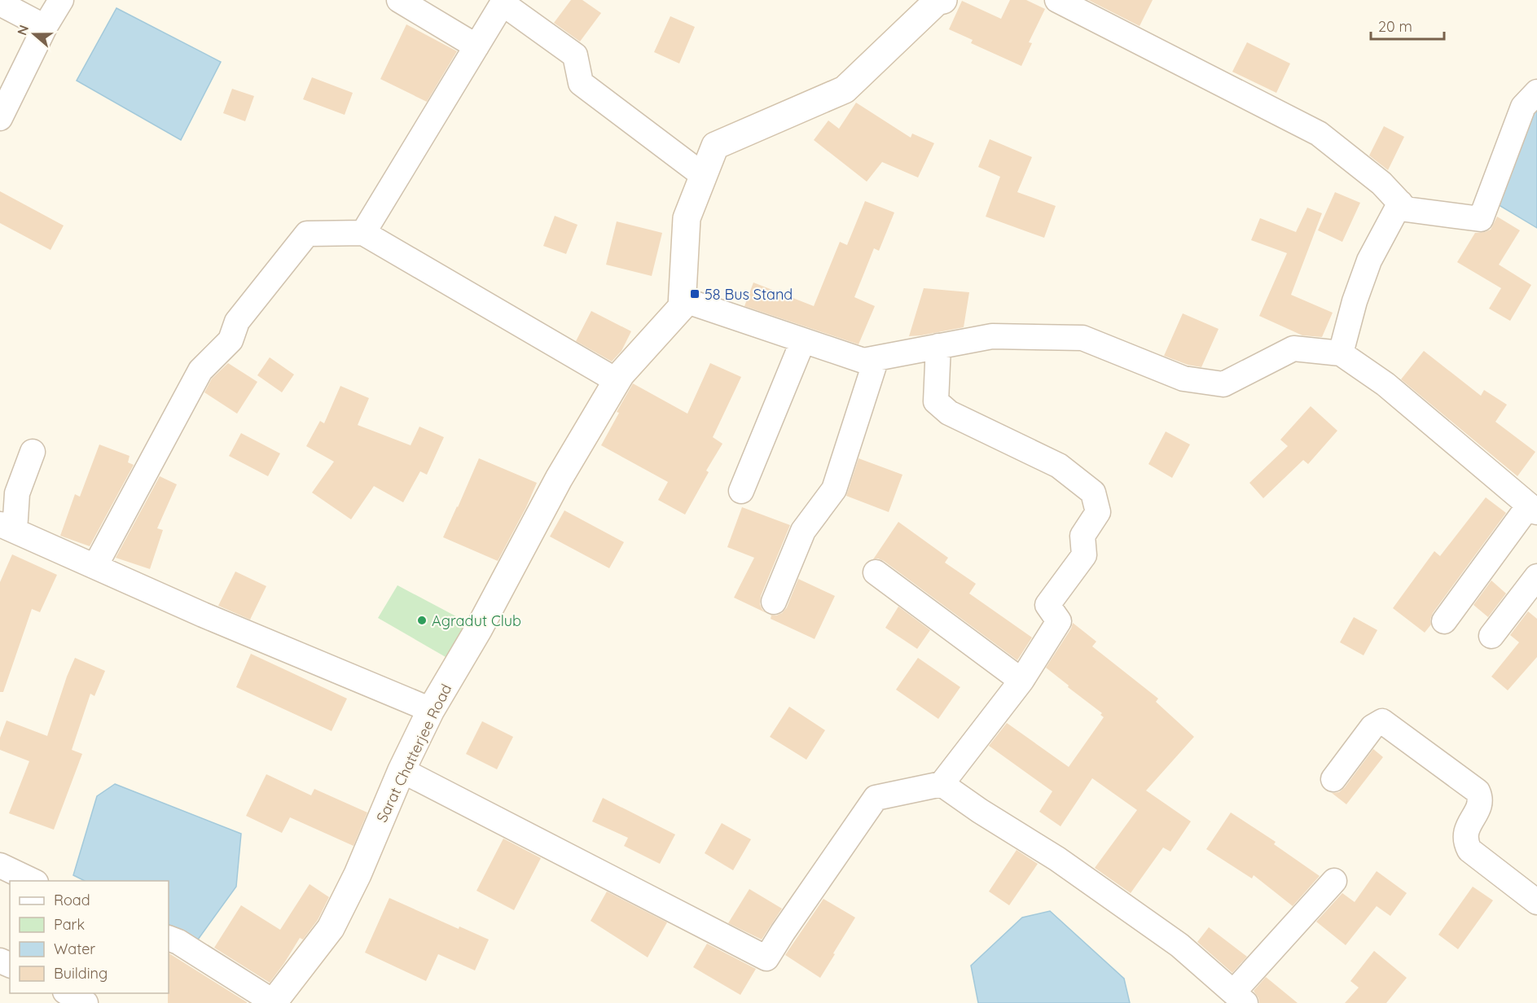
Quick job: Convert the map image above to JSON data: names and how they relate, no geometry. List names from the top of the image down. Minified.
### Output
{"streets":{"street":["Sarat Chatterjee Road"]},"places":{"transit":["58 Bus Stand"],"other":["Agradut Club"]},"legend":["Road","Park","Water","Building"],"scale_bar":"20 m","north":"left"}
